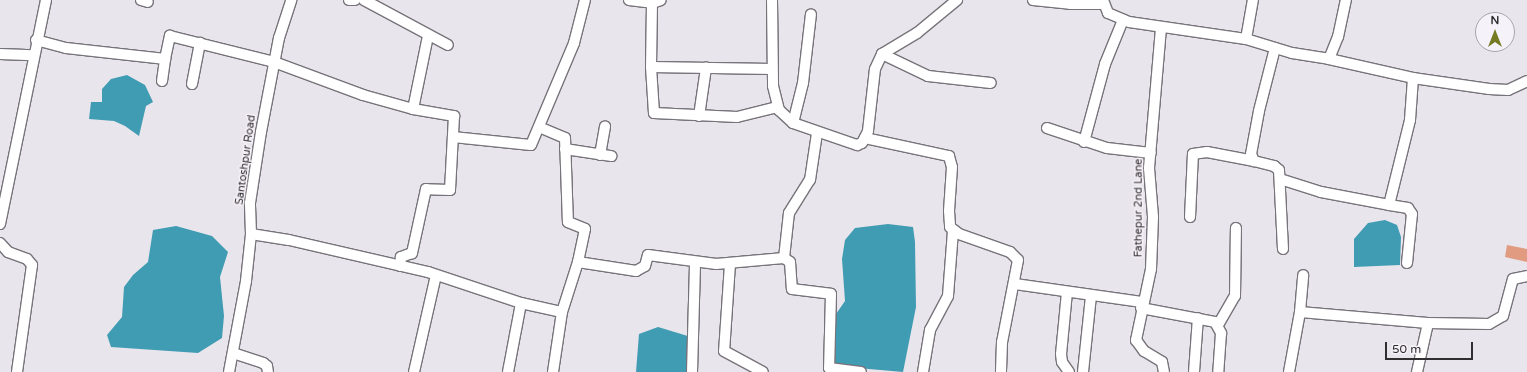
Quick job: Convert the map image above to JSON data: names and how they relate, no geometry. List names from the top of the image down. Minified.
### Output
{"streets":{"street":["Santoshpur Road","Fathepur 2nd Lane"]},"scale_bar":"50 m","north":"top"}
